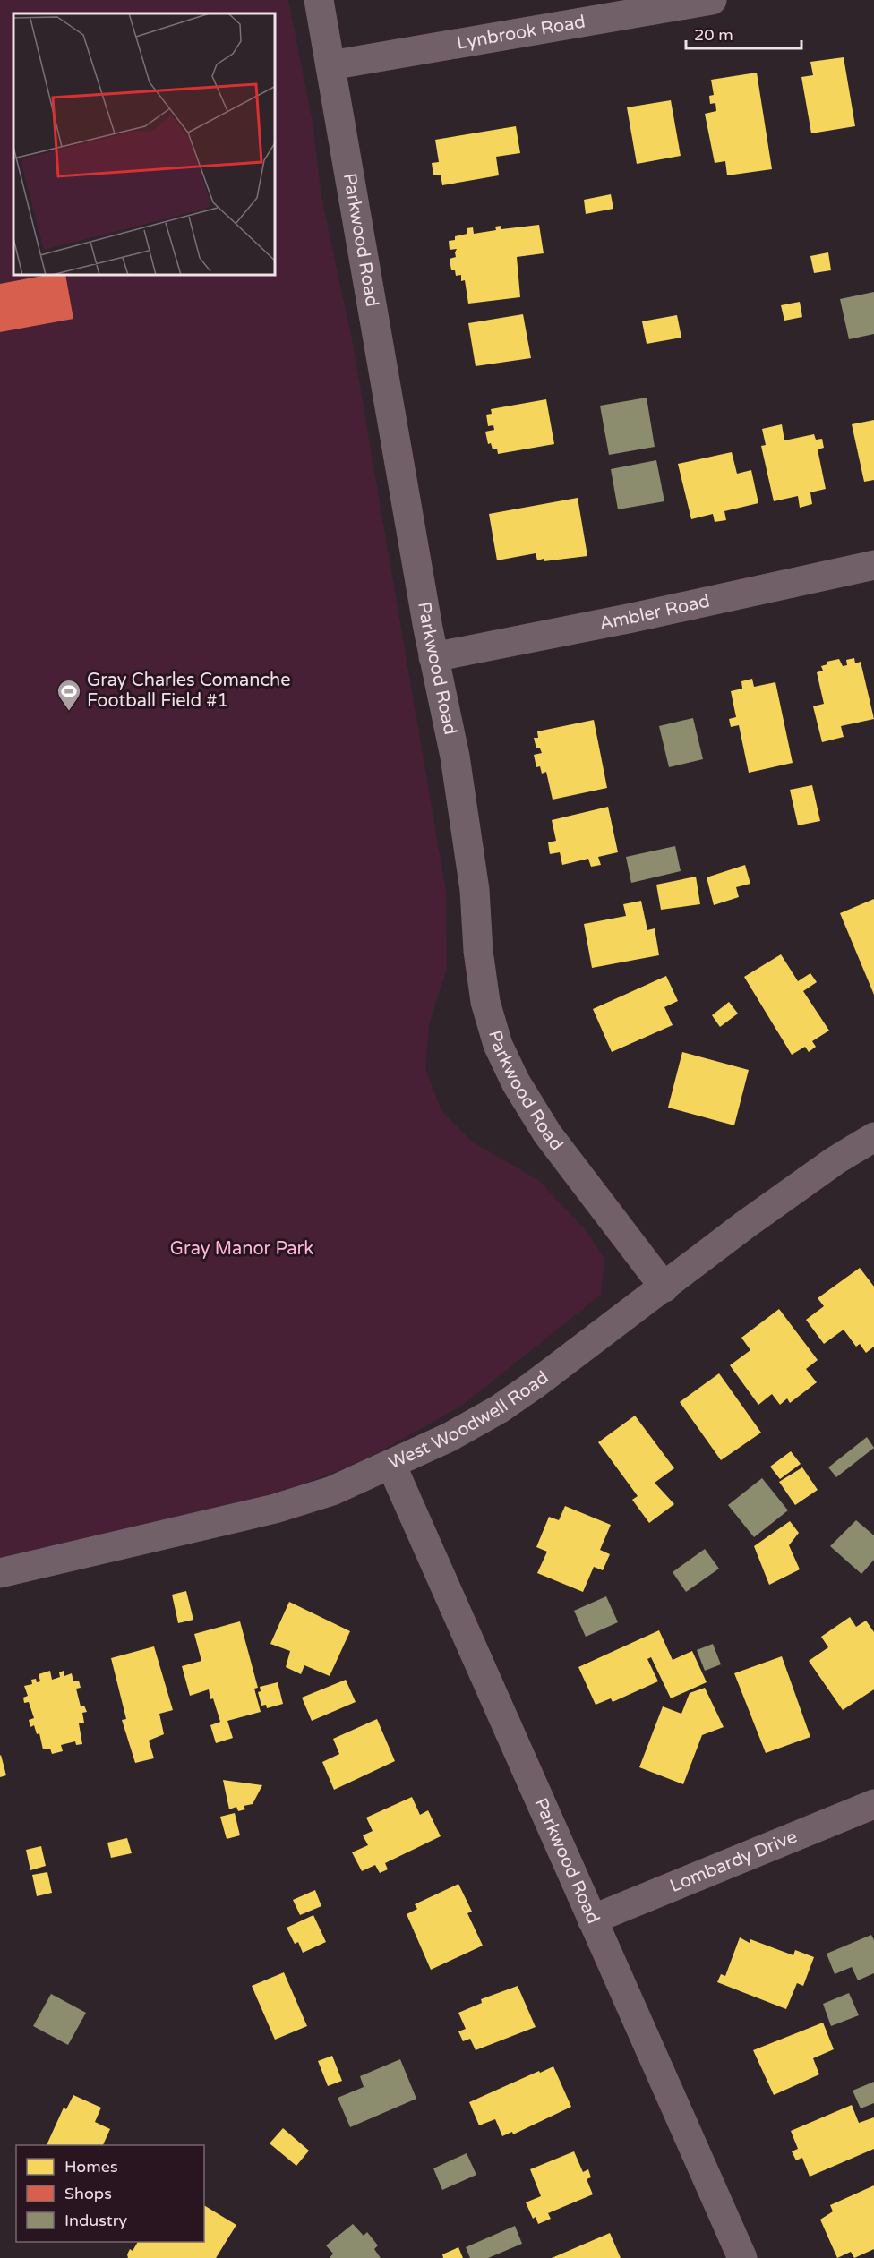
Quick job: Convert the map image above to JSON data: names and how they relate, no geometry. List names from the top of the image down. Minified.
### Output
{"streets":{"street":["Lynbrook Road","Parkwood Road","Ambler Road","West Woodwell Road","Lombardy Drive"]},"crossings":[["Lynbrook Road","Parkwood Road"],["Parkwood Road","Ambler Road"],["Parkwood Road","West Woodwell Road"],["Parkwood Road","Lombardy Drive"]],"parks":["Gray Manor Park"],"places":{"sports":["Gray Charles Comanche Football Field #1"]},"legend":["Homes","Shops","Industry"],"scale_bar":"20 m"}
